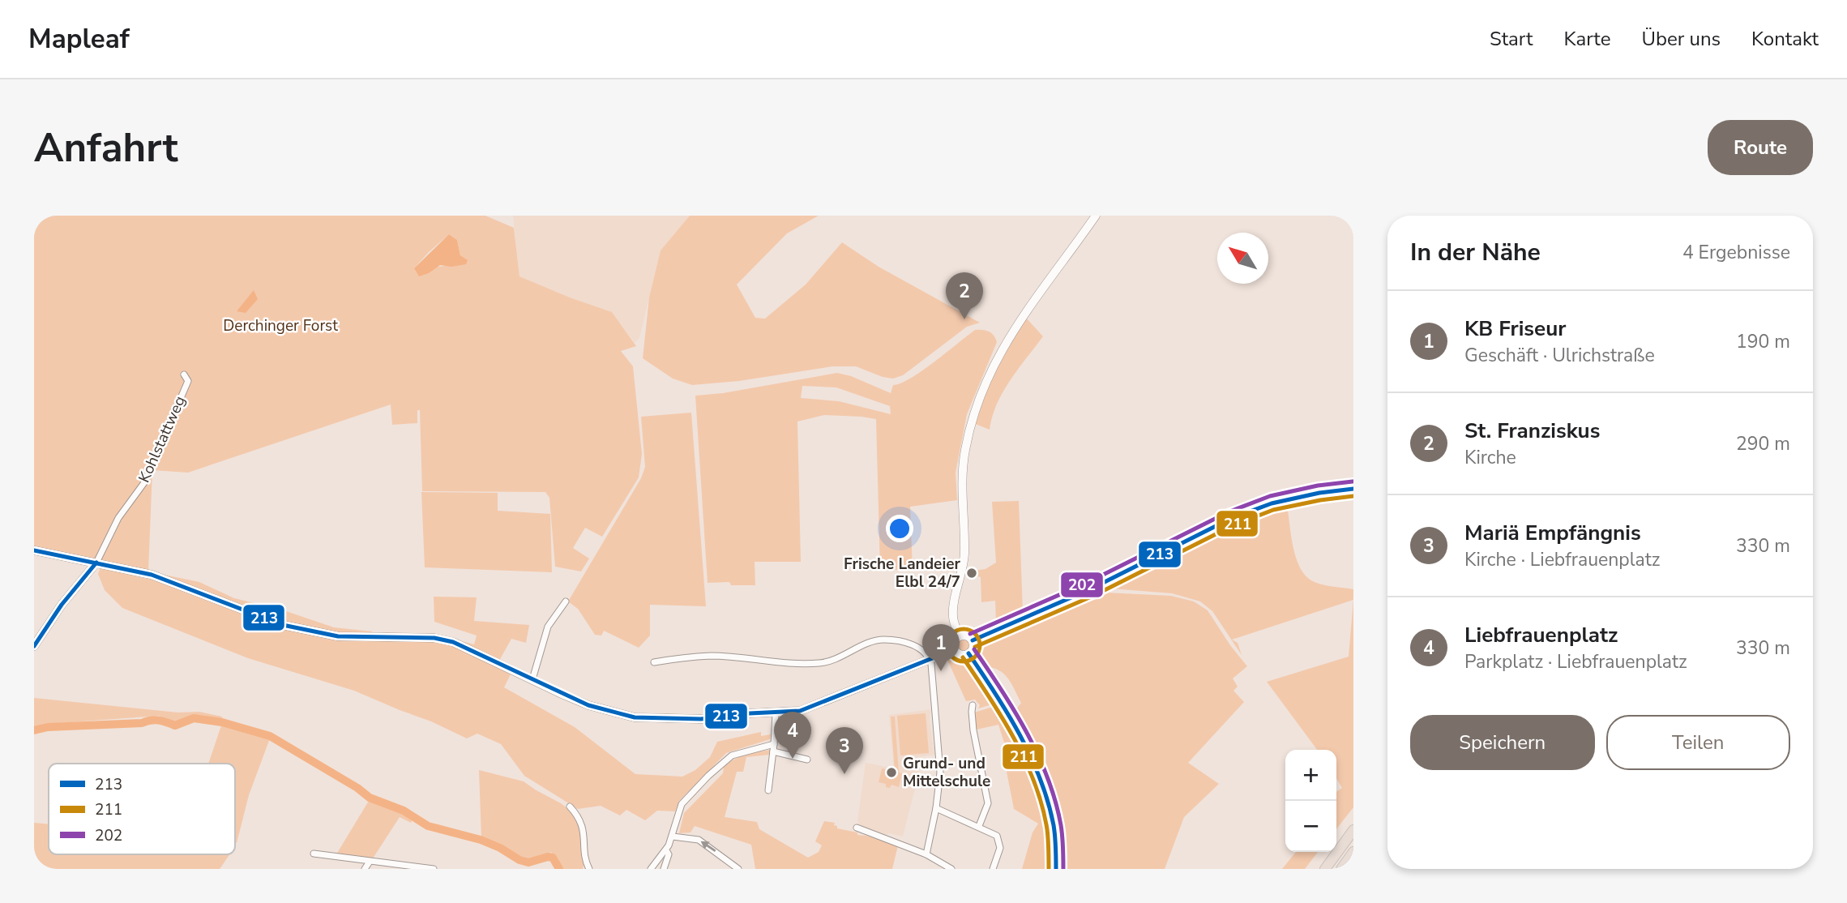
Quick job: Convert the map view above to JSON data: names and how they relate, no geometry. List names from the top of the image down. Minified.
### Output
{"streets":{"street":["Kohlstattweg"]},"parks":["Derchinger Forst"],"places":["Frische Landeier Elbl 24/7","Grund- und Mittelschule"],"lines":["transit line 202","transit line 213","transit line 211"],"legend":["213","211","202"],"north":"top left","page":{"header":"Mapleaf","nav":["Start","Karte","Über uns","Kontakt"],"buttons":["Route",["Speichern","Teilen"]],"title":"Anfahrt","heading":["In der Nähe","4 Ergebnisse"],"pins":["2","1","4","3"],"list":[{"mark":"1","name":"KB Friseur","note":"Geschäft · Ulrichstraße","value":"190 m"},{"mark":"2","name":"St. Franziskus","note":"Kirche","value":"290 m"},{"mark":"3","name":"Mariä Empfängnis","note":"Kirche · Liebfrauenplatz","value":"330 m"},{"mark":"4","name":"Liebfrauenplatz","note":"Parkplatz · Liebfrauenplatz","value":"330 m"}],"map_buttons":["+","−"]}}
